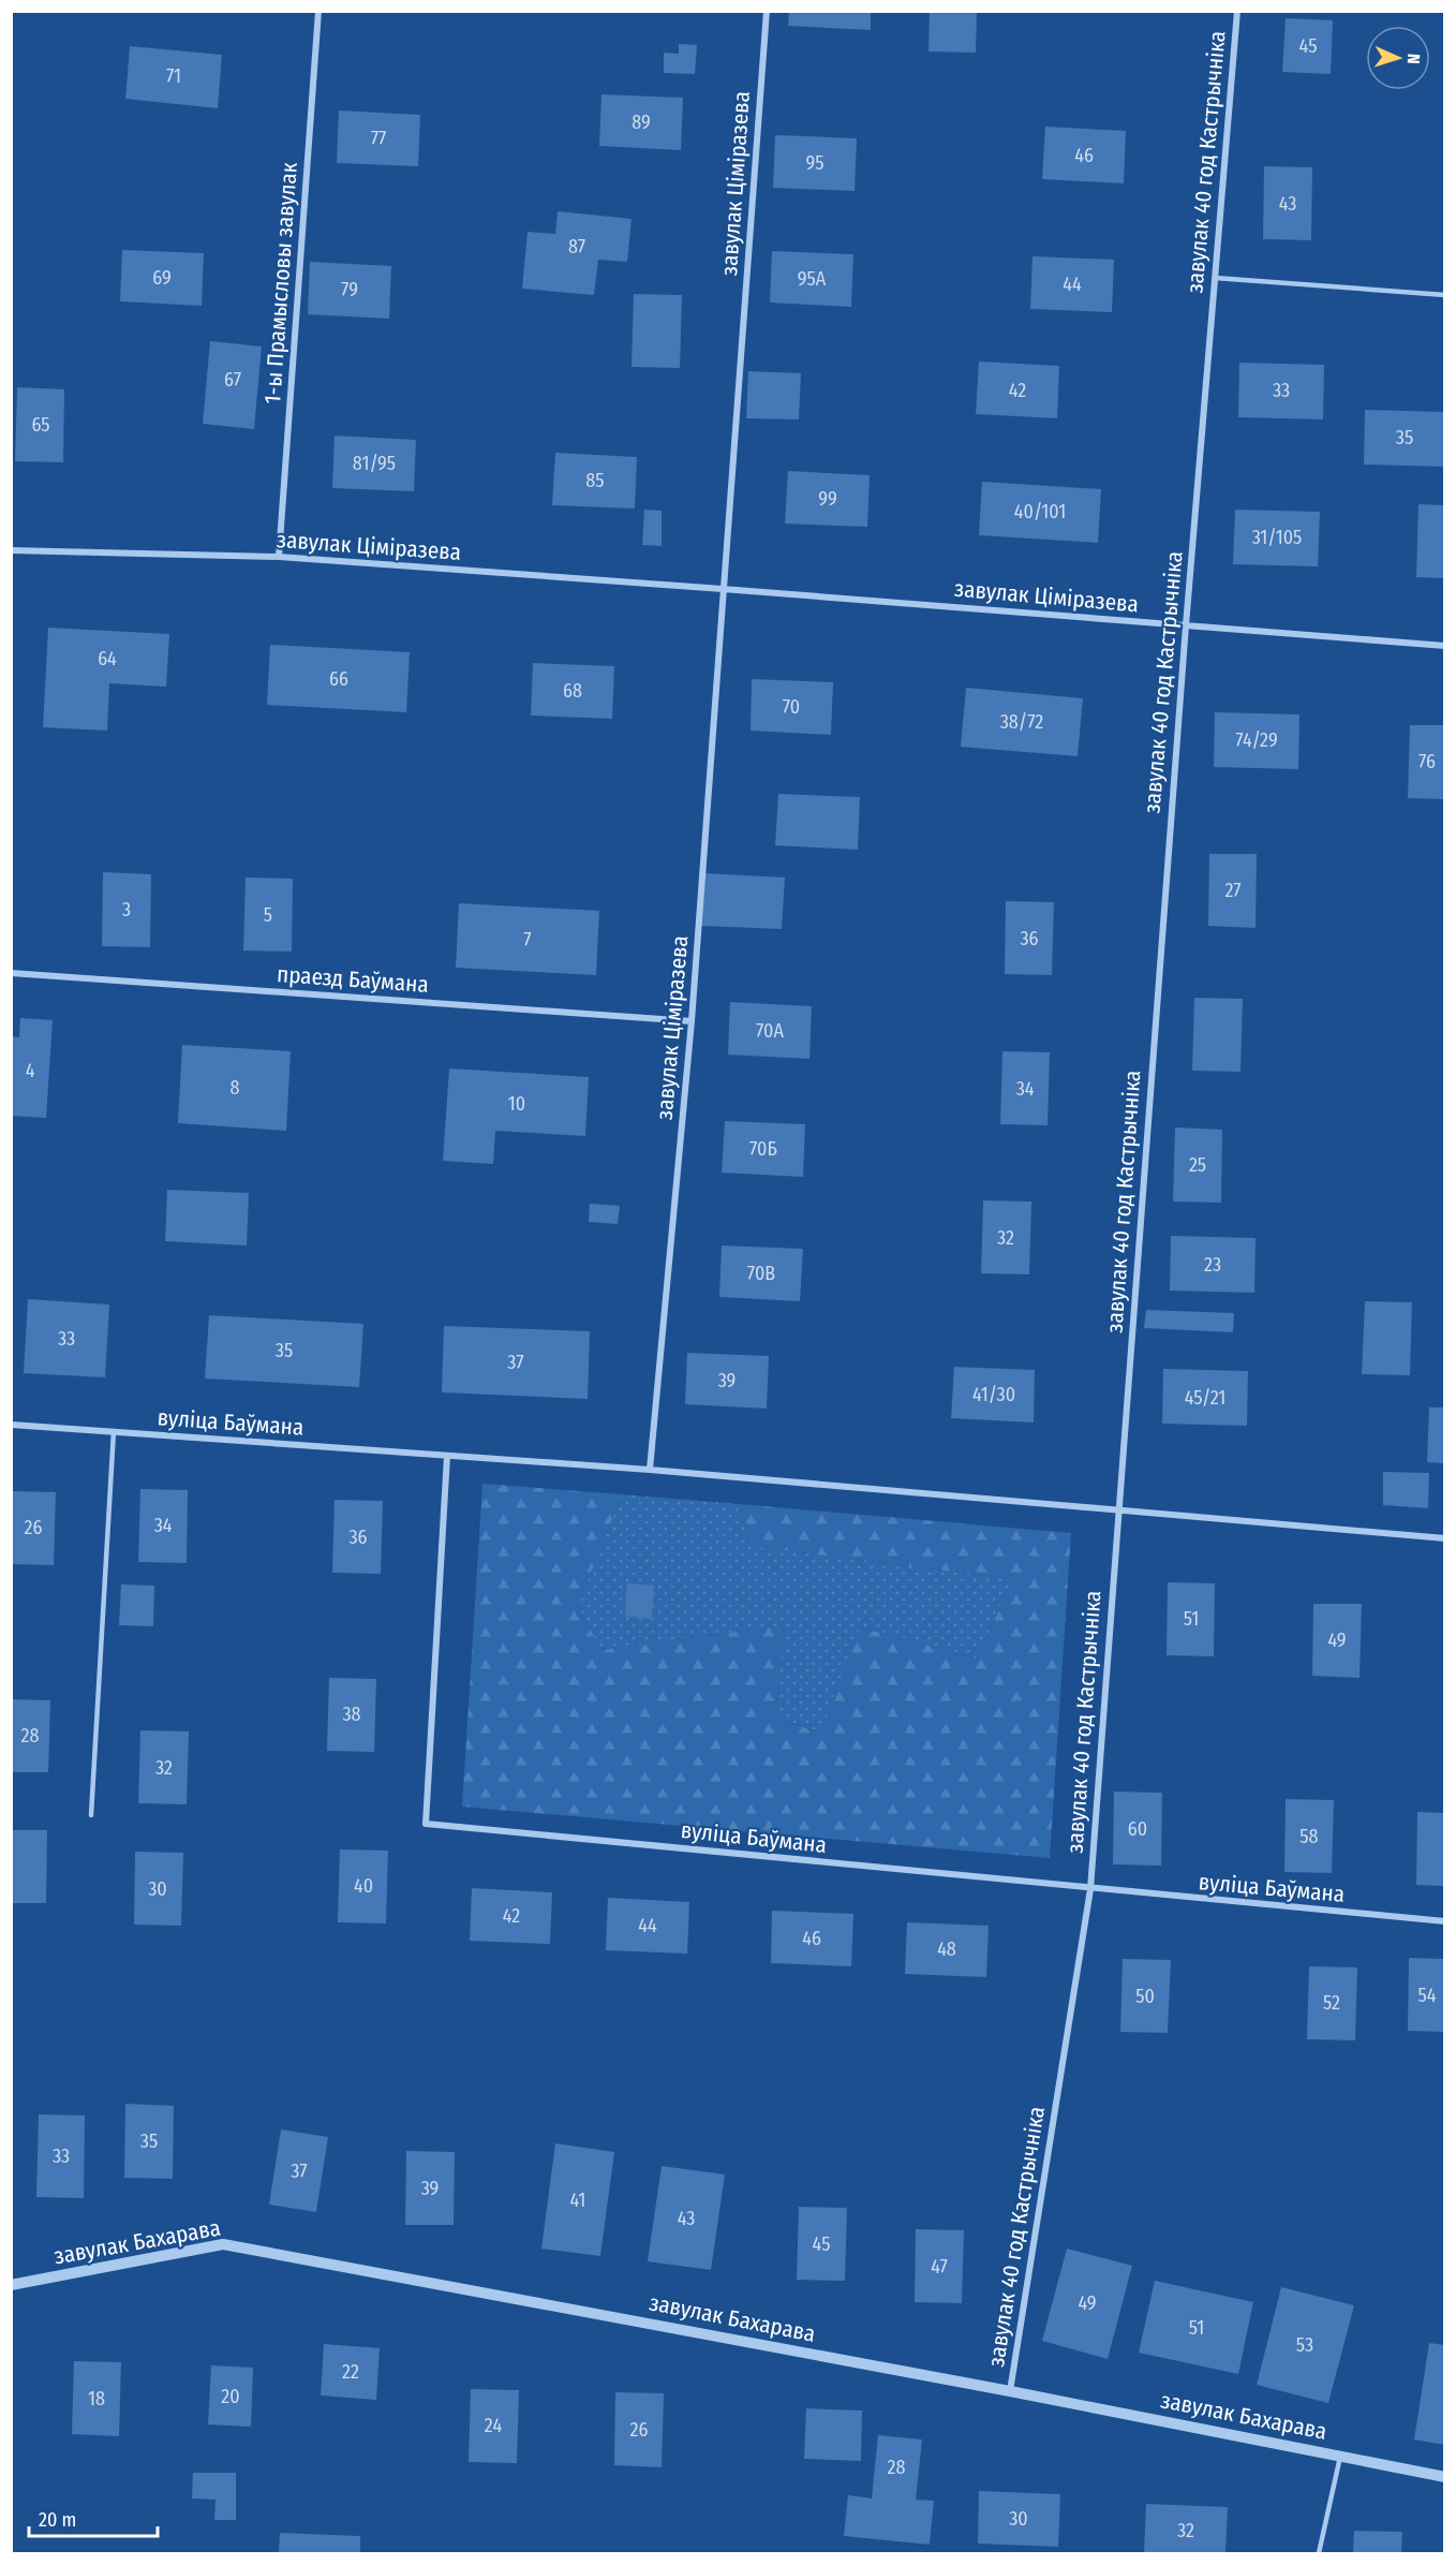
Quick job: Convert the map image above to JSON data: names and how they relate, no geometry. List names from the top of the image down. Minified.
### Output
{"streets":{"street":["завулак 40 год Кастрычніка","завулак Ціміразева","1-ы Прамысловы завулак","праезд Баўмана","вуліца Баўмана","завулак Бахарава"]},"crossings":[["завулак 40 год Кастрычніка","завулак Ціміразева"],["завулак 40 год Кастрычніка","вуліца Баўмана"],["завулак 40 год Кастрычніка","завулак Бахарава"],["завулак Ціміразева","1-ы Прамысловы завулак"],["завулак Ціміразева","праезд Баўмана"],["завулак Ціміразева","вуліца Баўмана"]],"house_numbers":["45","71","89","77","46","95","43","87","69","95А","44","79","67","42","33","65","35","81/95","85","99","40/101","31/105","64","66","68","70","38/72","74/29","76","27","3","5","36","7","70А","4","8","34","10","70Б","25","32","23","70В","33","35","37","39","41/30","45/21","34","26","36","51","49","38","28","32","60","58","40","30","42","44","46","48","54","50","52","35","33","37","39","41","43","45","47","49","51","53","22","20","18","24","26","28","30","32"],"scale_bar":"20 m","north":"right"}
